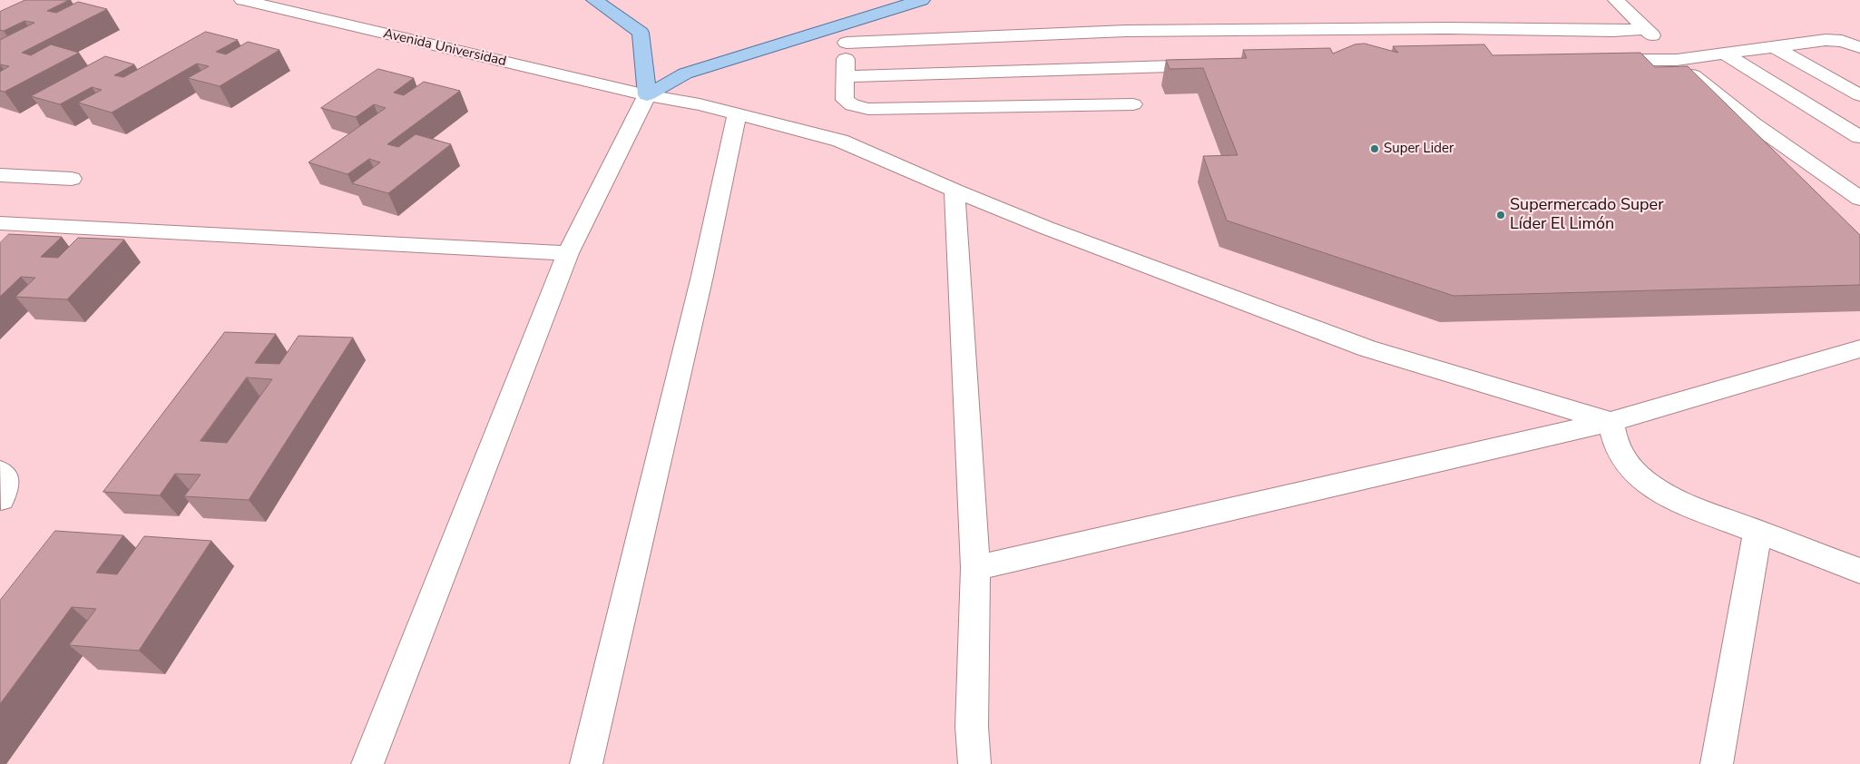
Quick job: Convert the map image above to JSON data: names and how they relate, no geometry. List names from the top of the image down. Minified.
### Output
{"streets":{"street":["Avenida Universidad"]},"places":["Super Lider","Supermercado Super Líder El Limón"]}
